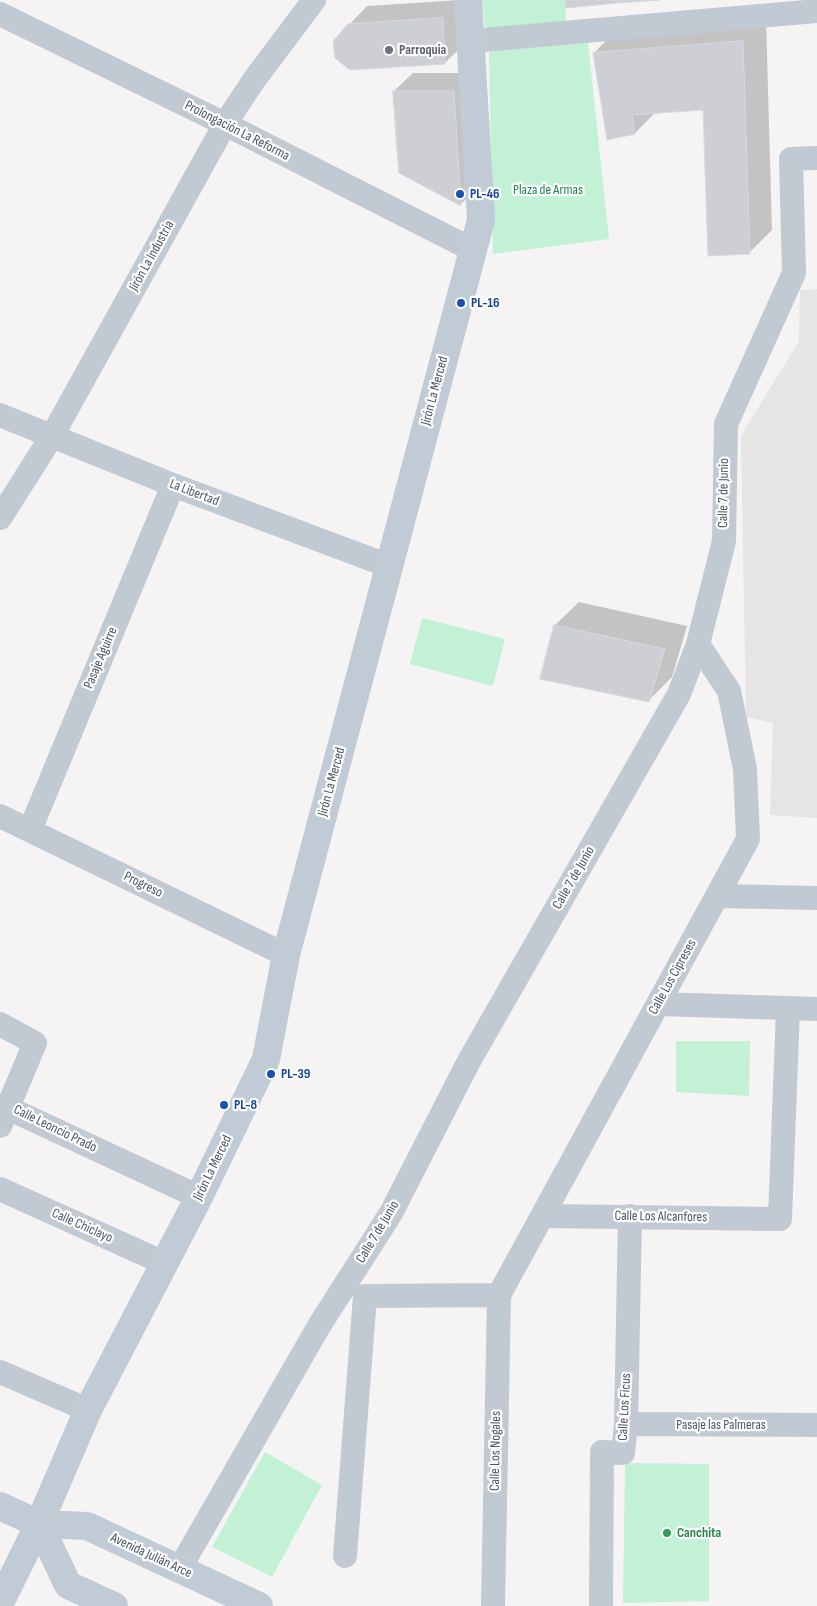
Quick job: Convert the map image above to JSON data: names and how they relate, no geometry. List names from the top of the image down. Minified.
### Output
{"streets":{"street":["Prolongación La Reforma","Jirón La Industria","Jirón La Merced","La Libertad","Calle 7 de Junio","Pasaje Aguirre","Progreso","Calle Los Cipreses","Calle Leoncio Prado","Calle Los Alcanfores","Calle Chiclayo","Calle Los Ficus","Pasaje las Palmeras","Calle Los Nogales","Avenida Julián Arce"]},"crossings":[["Prolongación La Reforma","Jirón La Industria"],["Prolongación La Reforma","Jirón La Merced"],["Jirón La Industria","La Libertad"],["Jirón La Merced","La Libertad"],["Jirón La Merced","Progreso"],["Jirón La Merced","Calle Leoncio Prado"],["Jirón La Merced","Calle Chiclayo"],["Jirón La Merced","Avenida Julián Arce"],["La Libertad","Pasaje Aguirre"],["Calle 7 de Junio","Calle Los Cipreses"],["Calle 7 de Junio","Avenida Julián Arce"],["Pasaje Aguirre","Progreso"],["Calle Los Cipreses","Calle Los Alcanfores"],["Calle Los Cipreses","Calle Los Nogales"],["Calle Los Alcanfores","Calle Los Ficus"],["Calle Los Ficus","Pasaje las Palmeras"]],"parks":["Plaza de Armas"],"places":["Parroquia","PL-46","PL-16","PL-39","PL-8","Canchita"]}
